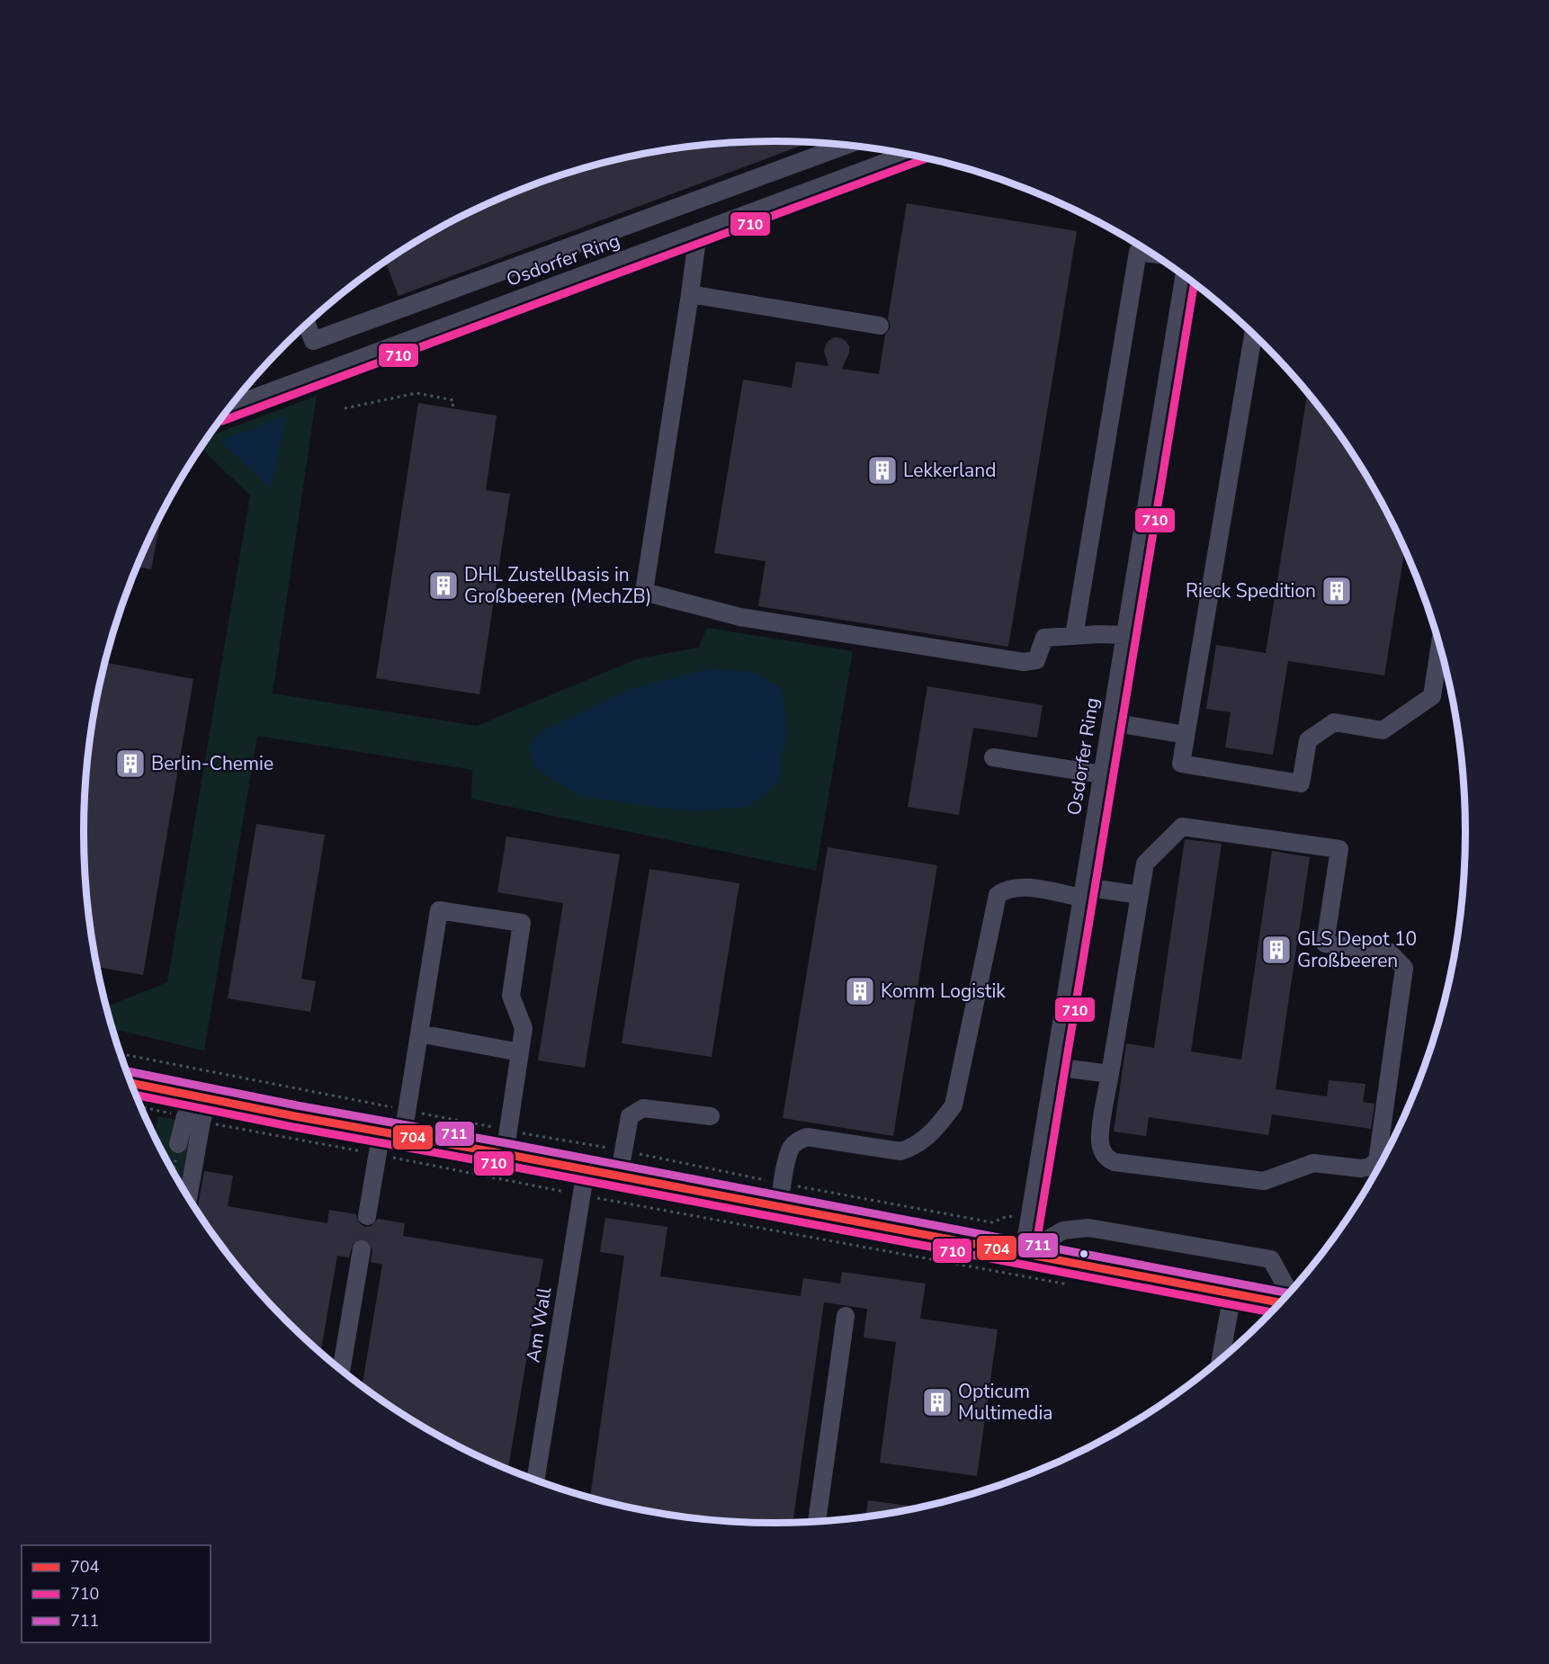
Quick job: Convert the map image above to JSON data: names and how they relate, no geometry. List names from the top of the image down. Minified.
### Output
{"streets":{"street":["Osdorfer Ring","Am Wall"]},"places":{"building":["Lekkerland","DHL Zustellbasis in Großbeeren (MechZB)","Rieck Spedition","Berlin-Chemie","GLS Depot 10 Großbeeren","Komm Logistik","Opticum Multimedia"]},"lines":["transit line 710","transit line 711","transit line 704"],"legend":["704","710","711"]}
